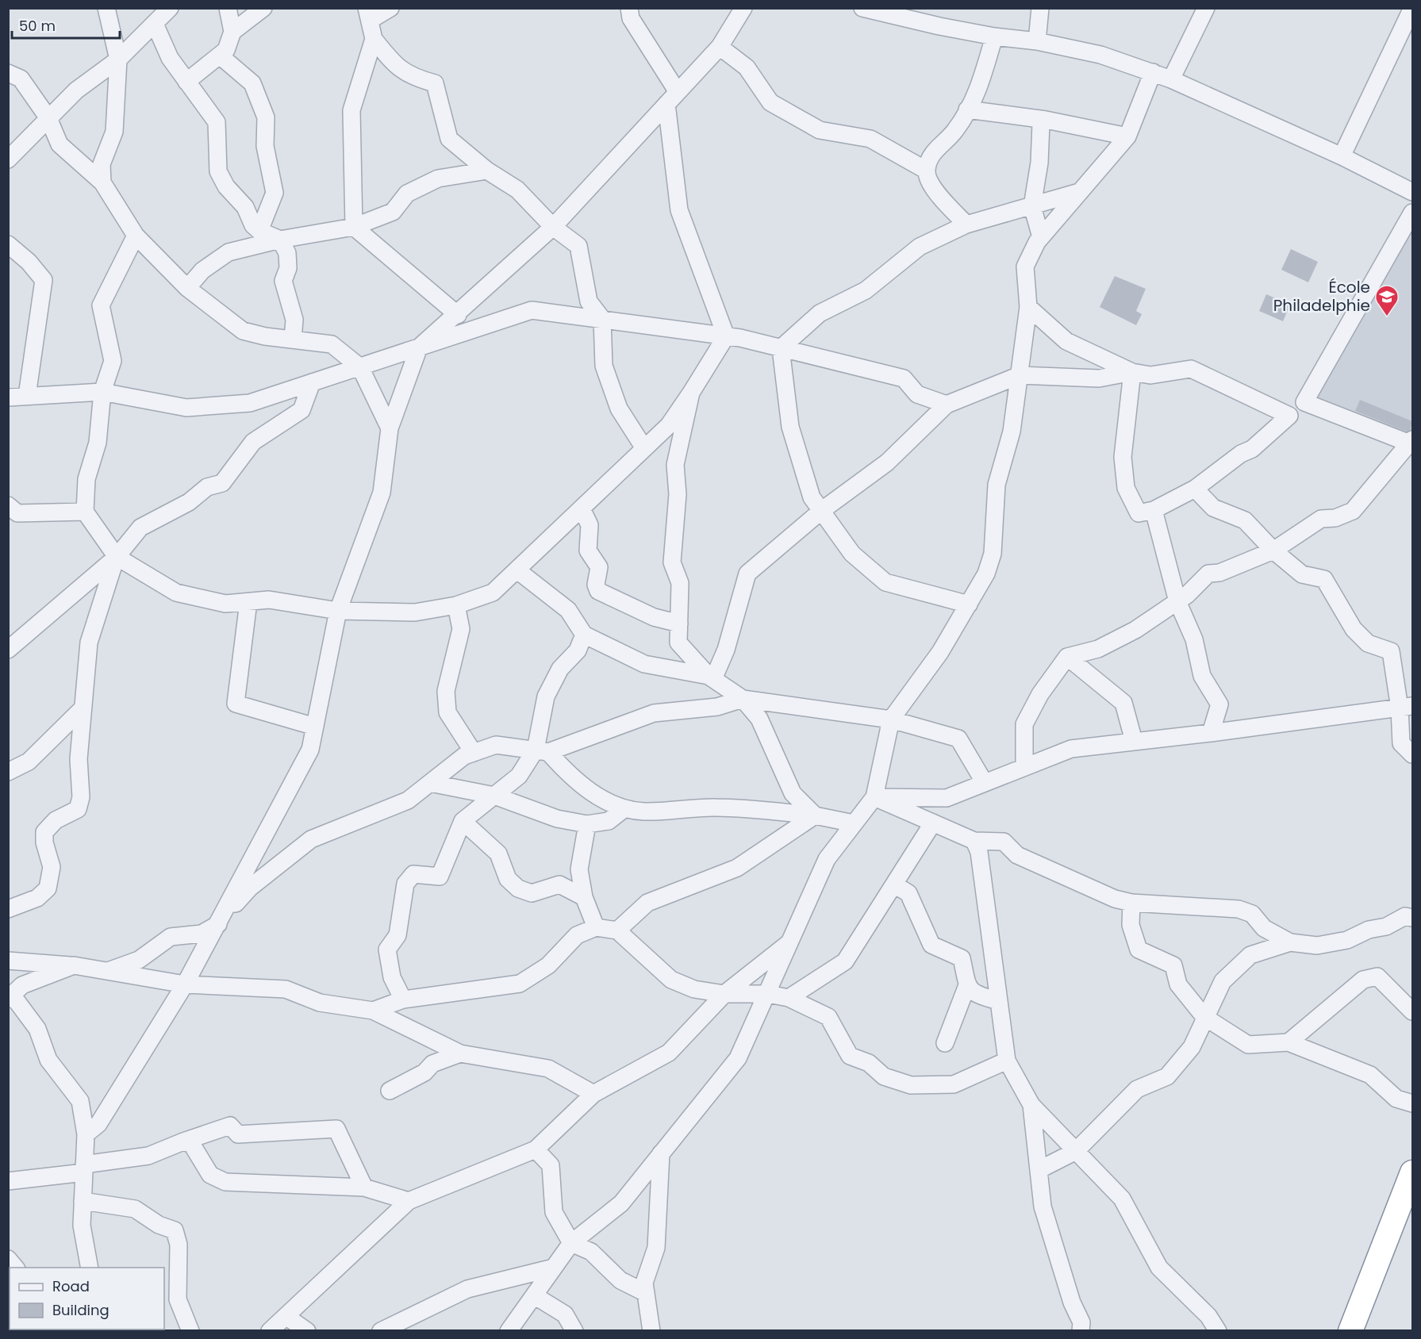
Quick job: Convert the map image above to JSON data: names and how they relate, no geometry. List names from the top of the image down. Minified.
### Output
{"places":{"school or university":["École Philadelphie"]},"legend":["Road","Building"],"scale_bar":"50 m"}
